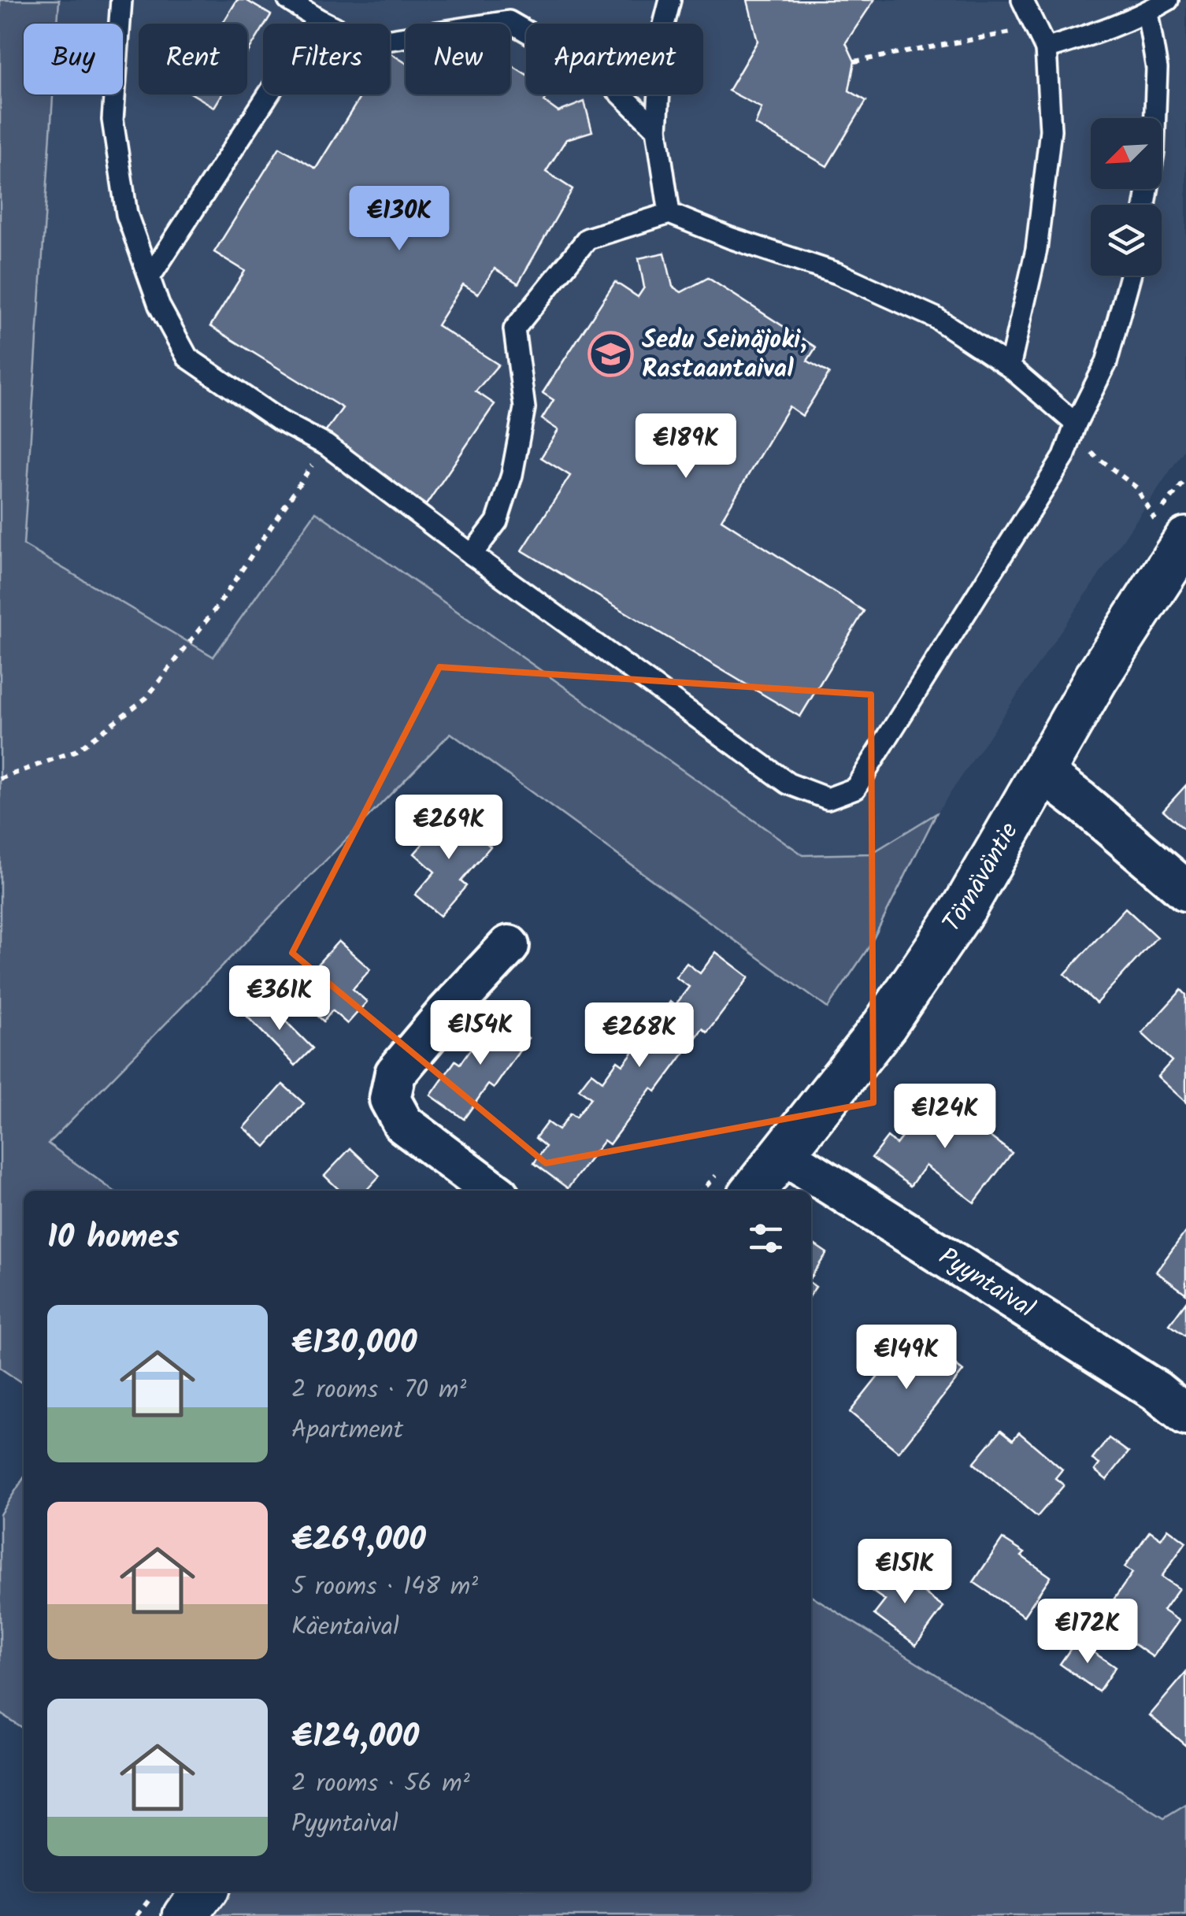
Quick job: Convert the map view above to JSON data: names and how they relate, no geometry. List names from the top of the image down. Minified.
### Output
{"streets":{"main road":["Törnäväntie"],"street":["Pyyntaival"]},"crossings":[["Törnäväntie","Pyyntaival"]],"places":{"school or university":["Sedu Seinäjoki, Rastaantaival"]},"north":"bottom left","page":{"chip":["Buy","Rent","Filters","New","Apartment"],"price":["€130K","€189K","€269K","€361K","€154K","€268K","€124K","€149K","€151K","€172K"],"heading":"10 homes","list":[{"name":"€130,000","note":"2 rooms · 70 m² · Apartment"},{"name":"€269,000","note":"5 rooms · 148 m² · Käentaival"},{"name":"€124,000","note":"2 rooms · 56 m² · Pyyntaival"}]}}
